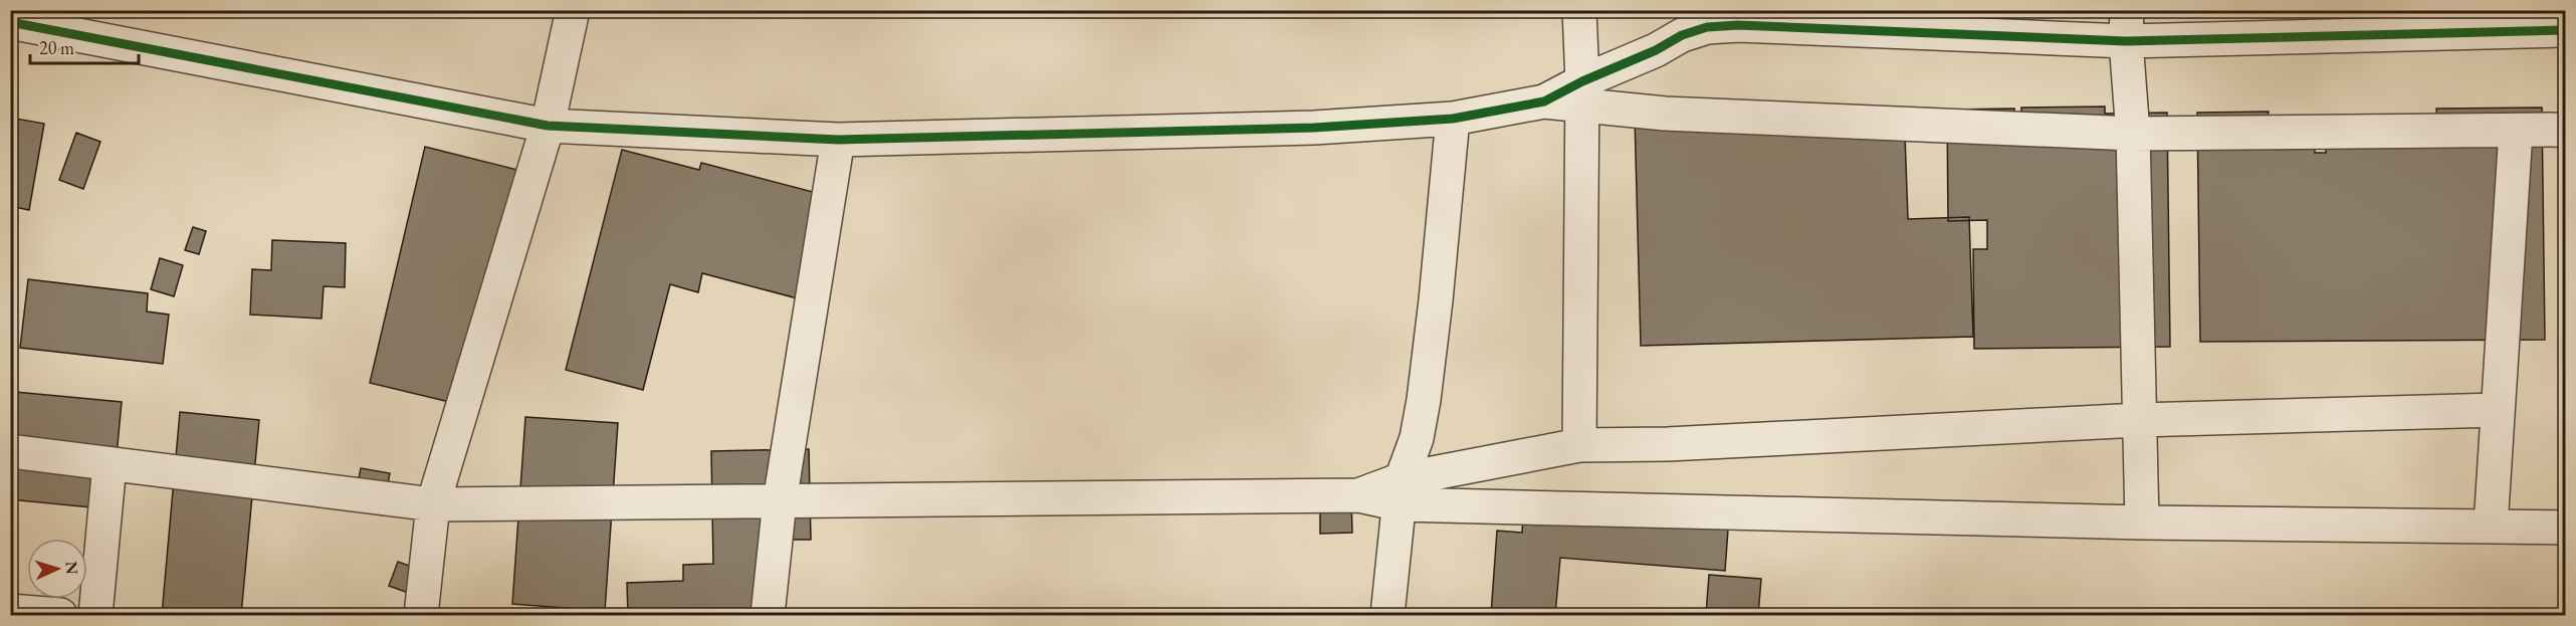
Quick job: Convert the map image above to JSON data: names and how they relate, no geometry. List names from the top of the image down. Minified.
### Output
{"scale_bar":"20 m","north":"right"}
